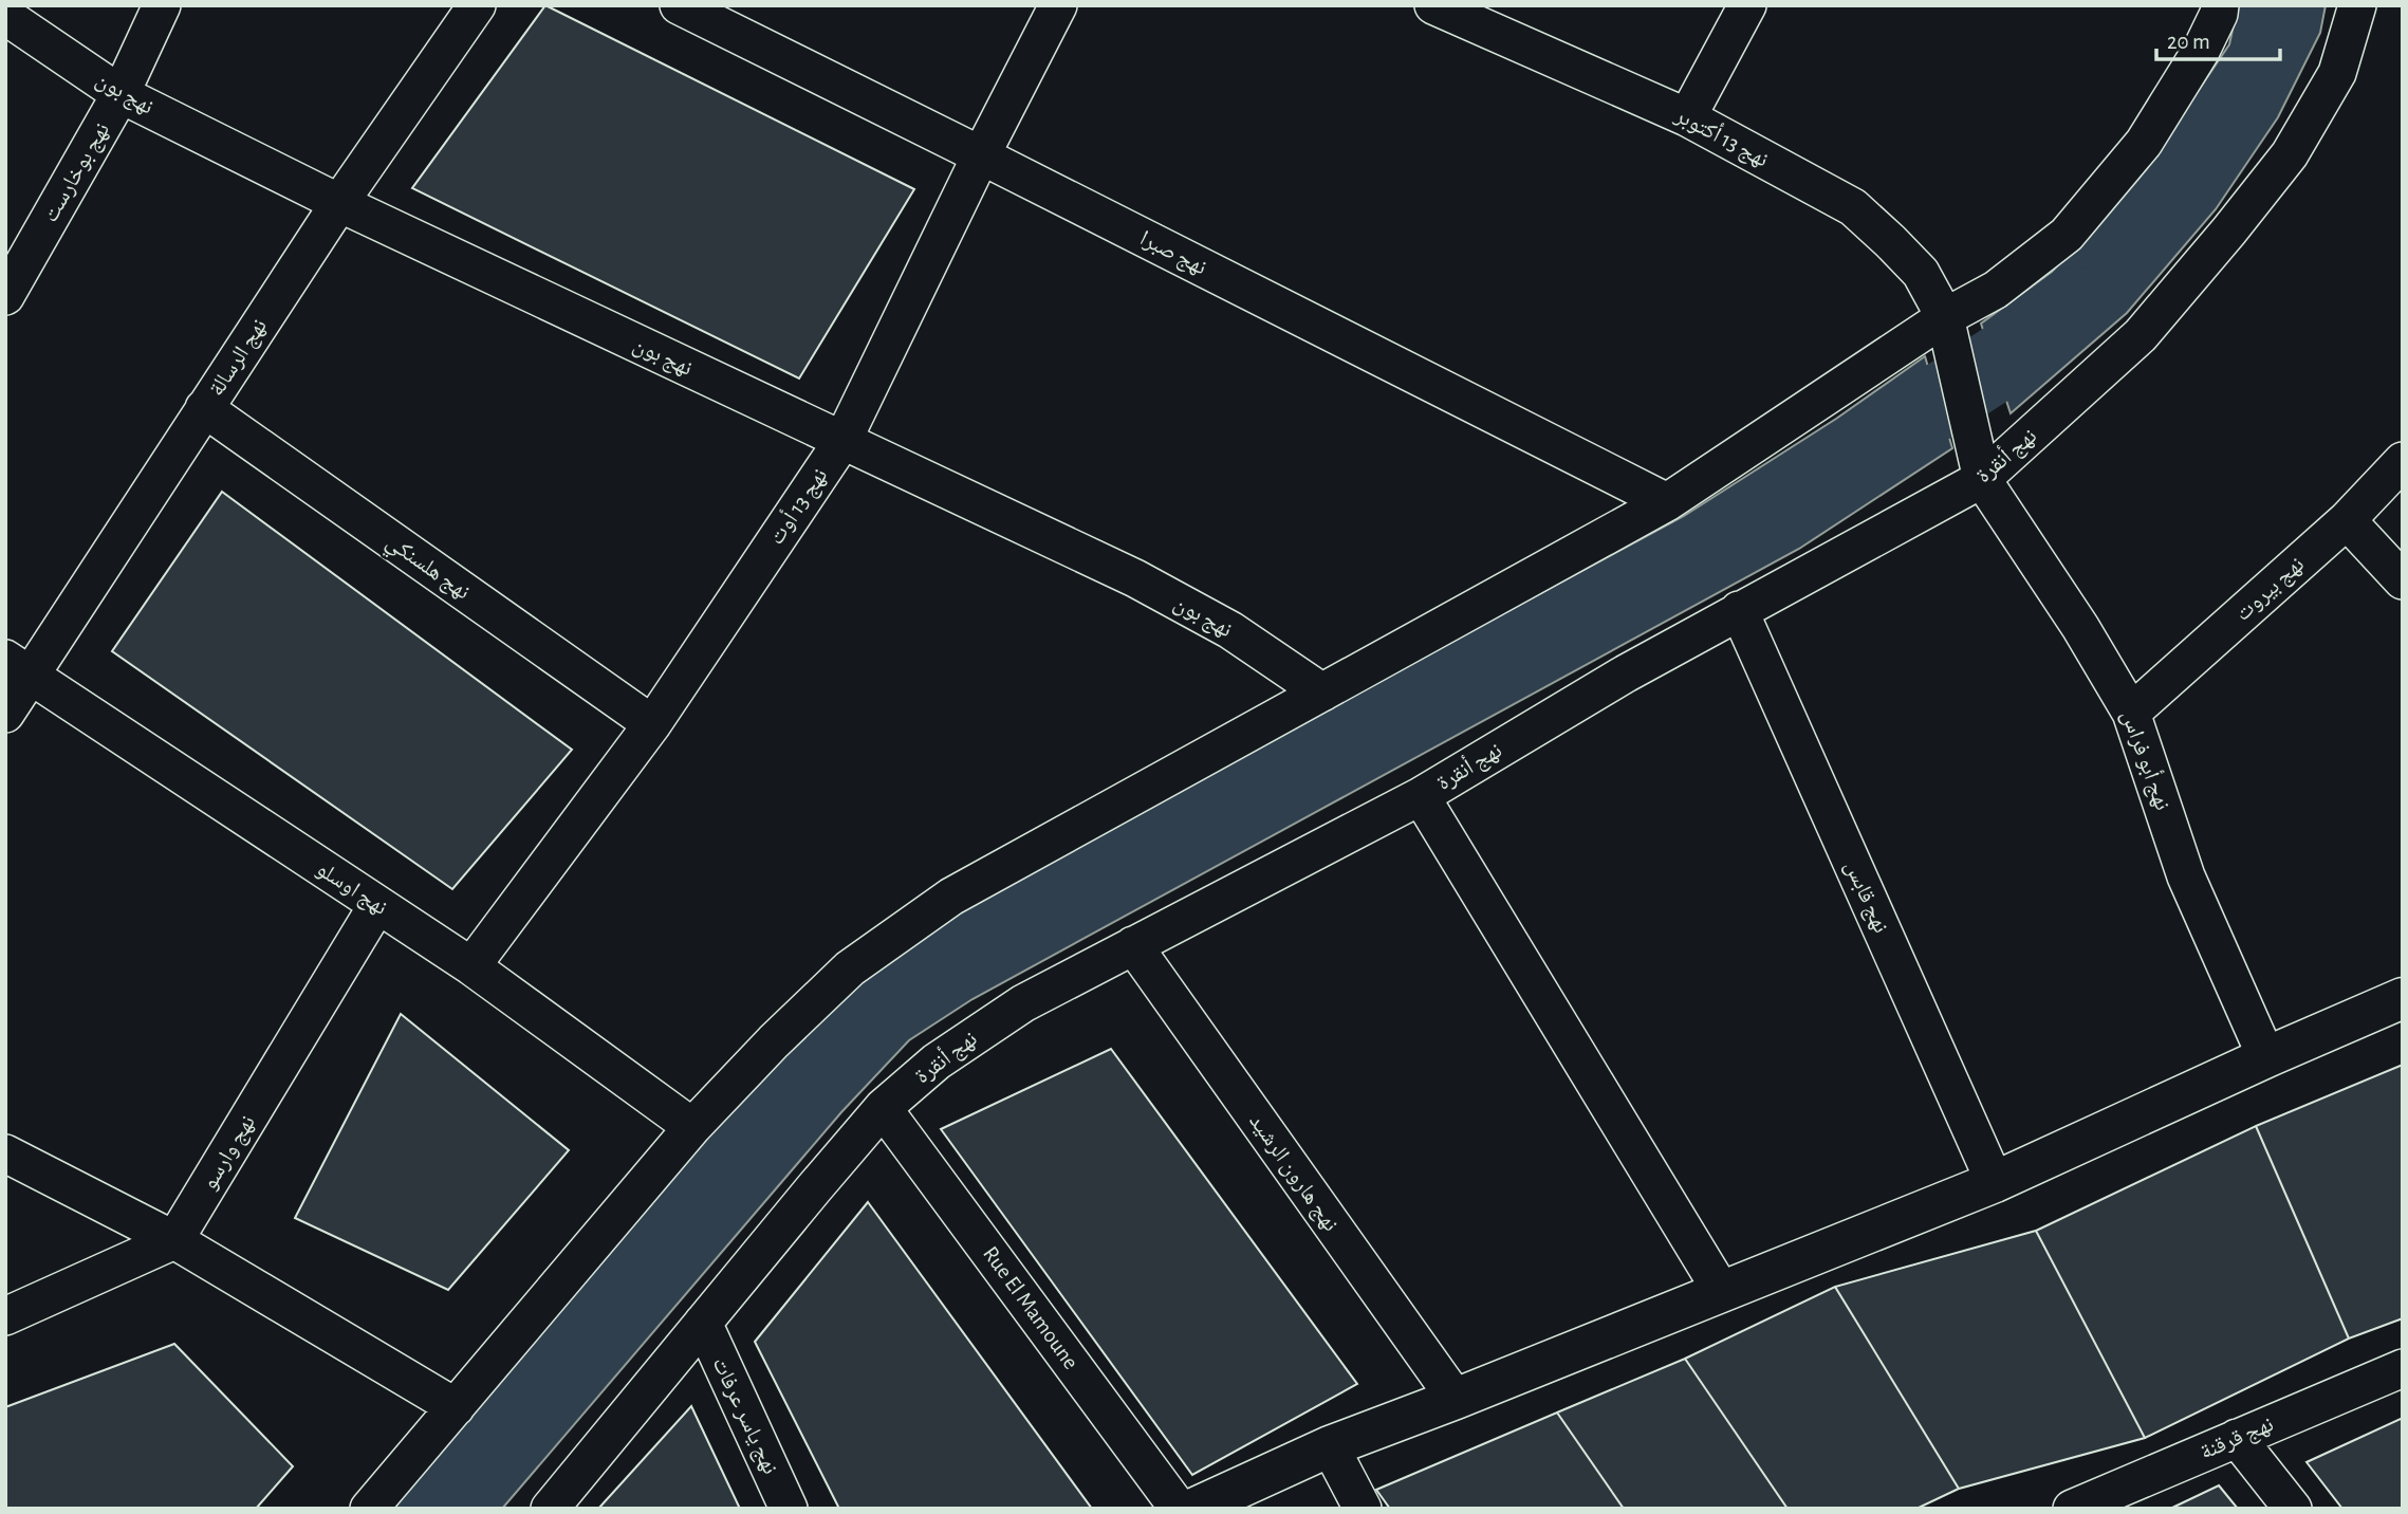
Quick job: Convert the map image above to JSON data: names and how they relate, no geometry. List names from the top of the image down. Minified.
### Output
{"streets":{"street":["نهج بون","نهج 13 أكتوبر","نهج بوخارست","نهج صبرا","نهج الرسالة","نهج أنقرة","نهج 13 أوت","نهج هلسنكي","نهج بيروت","نهج أبو فراس","نهج اوسلو","نهج قابس","نهج وارسو","نهج هارون الرشيد","Rue El Mamoune","نهج ياسر عرفات","نهج قرقنة"]},"crossings":[["نهج بون","نهج بوخارست"],["نهج بون","نهج الرسالة"],["نهج بون","نهج 13 أوت"],["نهج 13 أكتوبر","نهج أبو فراس"],["نهج صبرا","نهج 13 أوت"],["نهج الرسالة","نهج هلسنكي"],["نهج الرسالة","نهج اوسلو"],["نهج أنقرة","نهج أبو فراس"],["نهج أنقرة","نهج قابس"],["نهج أنقرة","نهج هارون الرشيد"],["نهج أنقرة","Rue El Mamoune"],["نهج أنقرة","نهج ياسر عرفات"],["نهج 13 أوت","نهج هلسنكي"],["نهج 13 أوت","نهج اوسلو"],["نهج بيروت","نهج أبو فراس"],["نهج اوسلو","نهج وارسو"]],"scale_bar":"20 m"}
